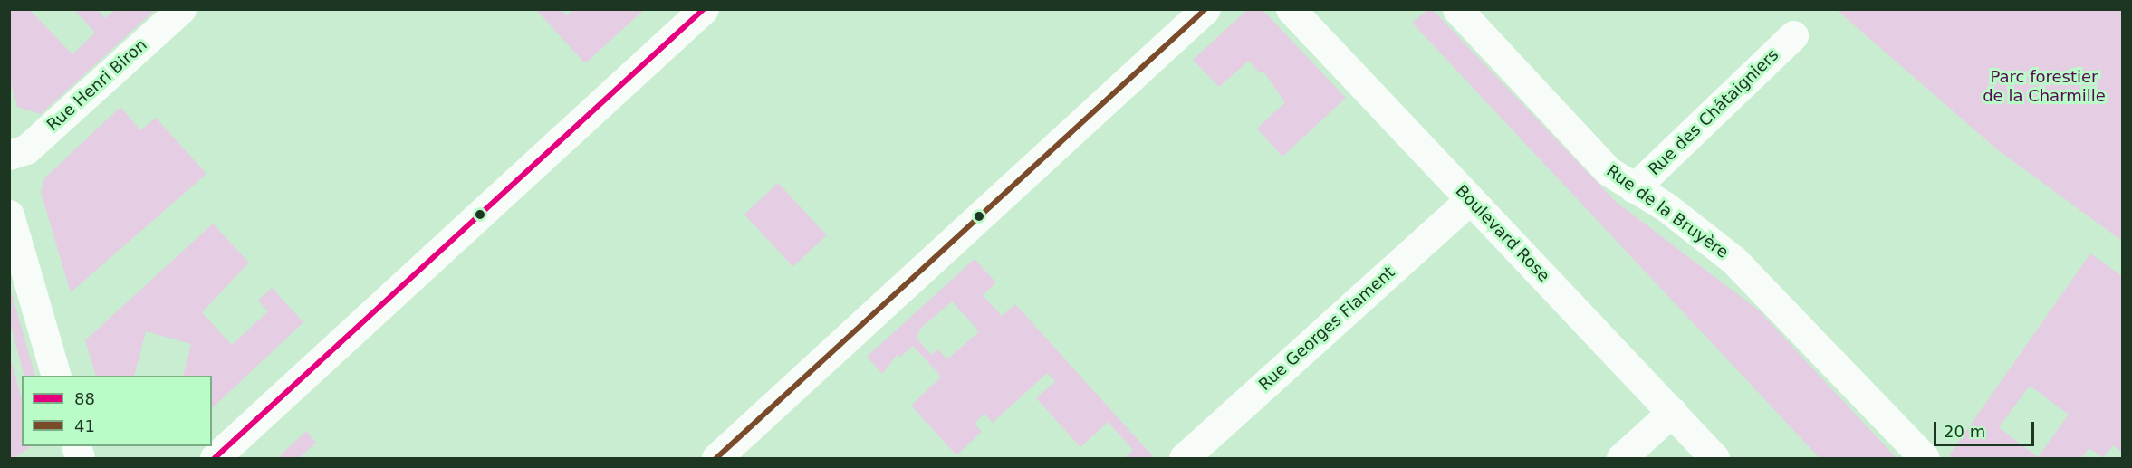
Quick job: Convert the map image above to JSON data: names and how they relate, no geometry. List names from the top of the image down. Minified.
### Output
{"streets":{"street":["Rue Henri Biron","Rue des Châtaigniers","Rue de la Bruyère","Boulevard Rose","Rue Georges Flament"]},"crossings":[["Rue des Châtaigniers","Rue de la Bruyère"],["Boulevard Rose","Rue Georges Flament"]],"parks":["Parc forestier de la Charmille"],"lines":["transit line 88","transit line 41"],"legend":["88","41"],"scale_bar":"20 m"}
